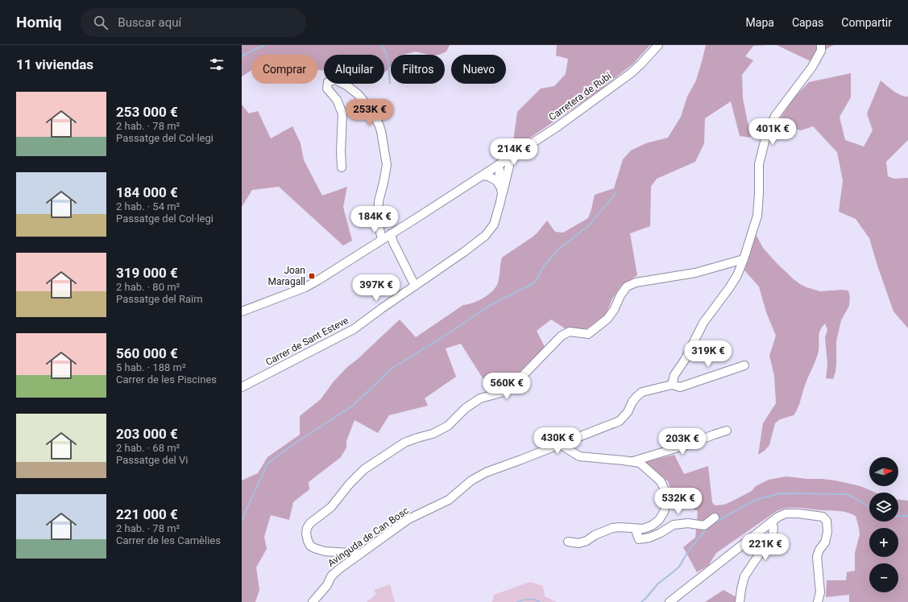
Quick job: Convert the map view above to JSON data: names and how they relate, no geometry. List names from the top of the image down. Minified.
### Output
{"streets":{"street":["Carretera de Rubí","Carrer de Sant Esteve","Avinguda de Can Bosc"]},"crossings":[["Carretera de Rubí","Carrer de Sant Esteve"]],"places":{"transit":["Joan Maragall"]},"north":"right","page":{"header":"Homiq","search":"Buscar aquí","nav":["Mapa","Capas","Compartir"],"heading":"11 viviendas","chip":["Comprar","Alquilar","Filtros","Nuevo"],"list":[{"name":"253 000 €","note":"2 hab. · 78 m² · Passatge del Col·legi"},{"name":"184 000 €","note":"2 hab. · 54 m² · Passatge del Col·legi"},{"name":"319 000 €","note":"2 hab. · 80 m² · Passatge del Raïm"},{"name":"560 000 €","note":"5 hab. · 188 m² · Carrer de les Piscines"},{"name":"203 000 €","note":"2 hab. · 68 m² · Passatge del Vi"},{"name":"221 000 €","note":"2 hab. · 78 m² · Carrer de les Camèlies"}],"price":["253K €","401K €","214K €","184K €","397K €","319K €","560K €","430K €","203K €","532K €","221K €"],"map_buttons":["+","−"]}}
